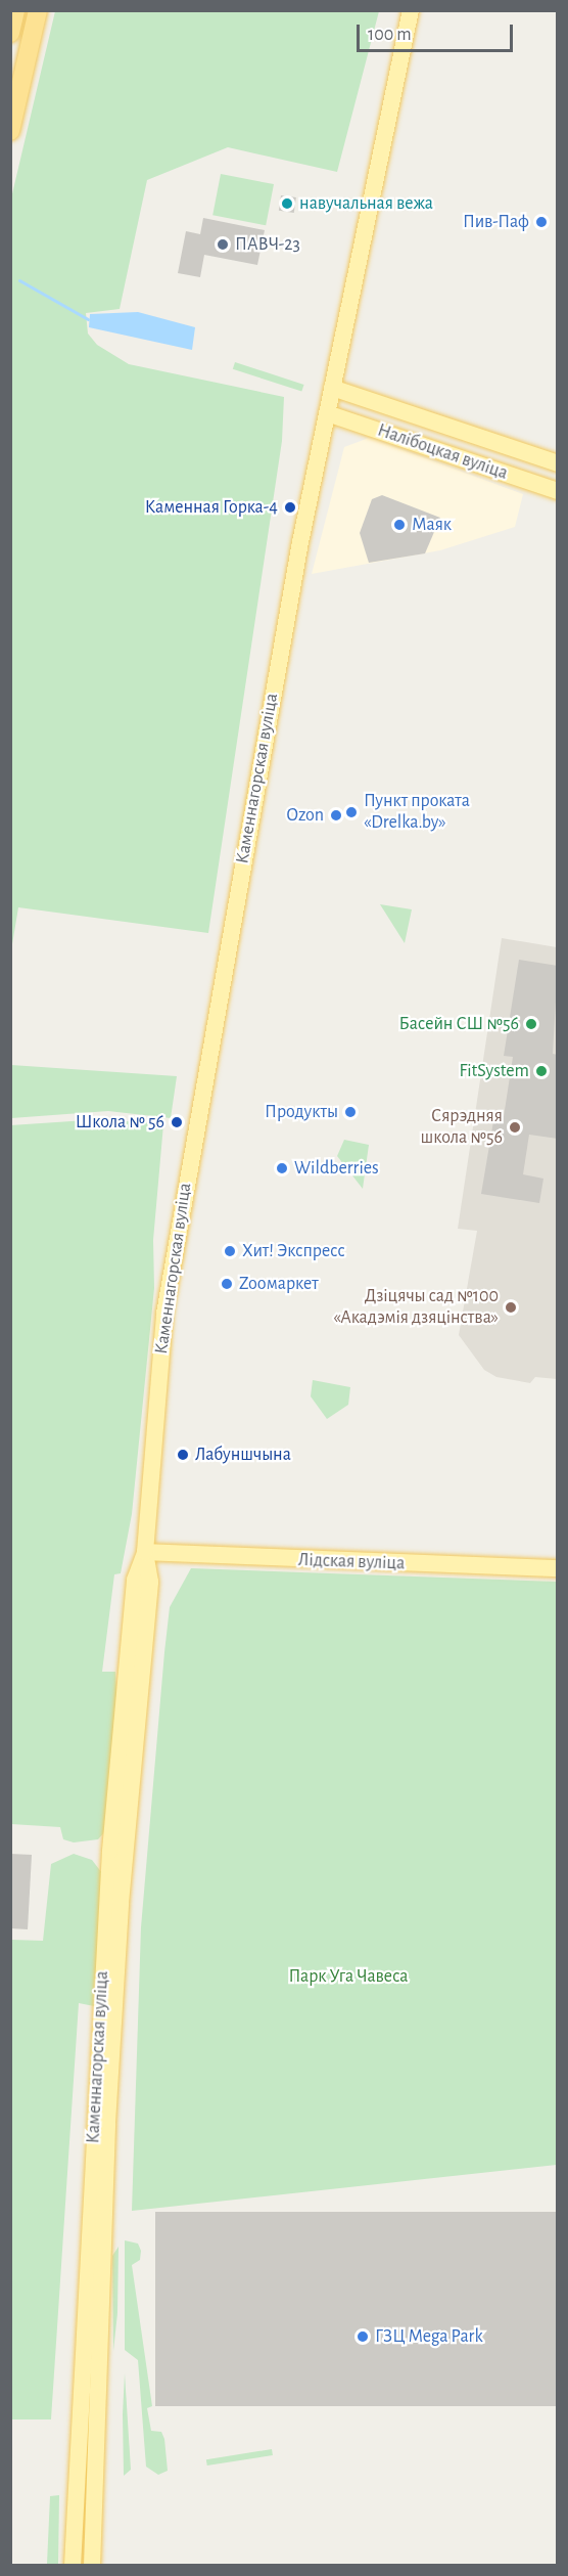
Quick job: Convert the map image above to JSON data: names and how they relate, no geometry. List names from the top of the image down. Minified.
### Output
{"streets":{"main road":["Налібоцкая вуліца","Каменнагорская вуліца","Лідская вуліца"]},"crossings":[["Налібоцкая вуліца","Каменнагорская вуліца"],["Каменнагорская вуліца","Лідская вуліца"]],"parks":["Парк Уга Чавеса"],"places":["навучальная вежа","Пив-Паф","ПАВЧ-23","Каменная Горка-4","Маяк","Пункт проката «Drelka.by»","Ozon","Басейн СШ №56","FitSystem","Продукты","Школа № 56","Сярэдняя школа №56","Wildberries","Хит! Экспресс","Zooмаркет","Дзіцячы сад №100 «Акадэмія дзяцінства»","Лабуншчына","ГЗЦ Mega Park"],"scale_bar":"100 m"}
